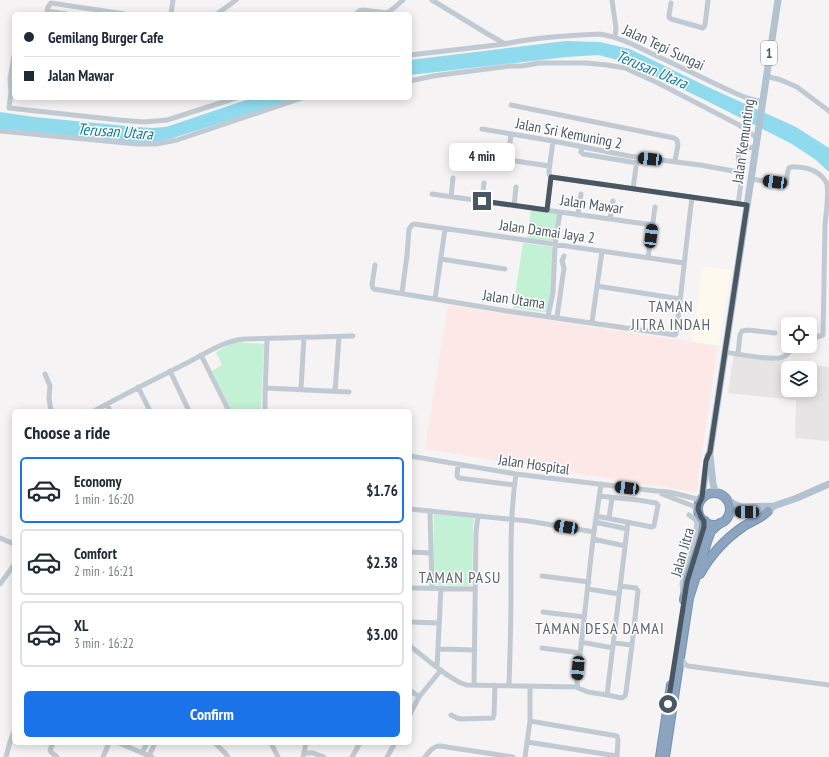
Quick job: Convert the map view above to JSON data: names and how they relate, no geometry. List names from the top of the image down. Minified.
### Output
{"streets":{"highway":["1","Jalan Jitra"],"main road":["Jalan Kemunting"],"street":["Jalan Tepi Sungai","Jalan Sri Kemuning 2","Jalan Mawar","Jalan Damai Jaya 2","Jalan Utama","Jalan Hospital"]},"crossings":[["Jalan Tepi Sungai","Jalan Kemunting"],["1","Jalan Kemunting"],["1","Jalan Hospital"],["1","Jalan Jitra"],["Jalan Kemunting","Jalan Hospital"],["Jalan Kemunting","Jalan Jitra"],["Jalan Damai Jaya 2","Jalan Utama"],["Jalan Hospital","Jalan Jitra"]],"districts":["TAMAN JITRA INDAH","TAMAN PASU","TAMAN DESA DAMAI"],"water":["Terusan Utara"],"page":{"banner":["Gemilang Burger Cafe","Jalan Mawar"],"bubble":"4 min","heading":"Choose a ride","list":[{"name":"Economy","note":"1 min · 16:20","value":"$1.76"},{"name":"Comfort","note":"2 min · 16:21","value":"$2.38"},{"name":"XL","note":"3 min · 16:22","value":"$3.00"}],"buttons":"Confirm"}}
